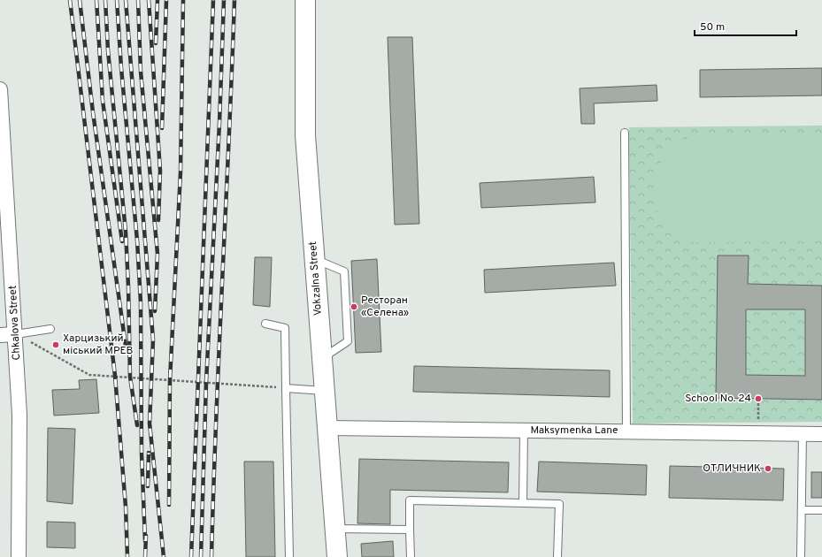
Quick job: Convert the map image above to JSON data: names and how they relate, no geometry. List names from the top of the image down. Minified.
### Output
{"streets":{"main road":["Vokzalna Street"],"street":["Chkalova Street","Maksymenka Lane"]},"crossings":[["Vokzalna Street","Maksymenka Lane"]],"places":["Ресторан «Селена»","Харцизький міський МРЕВ","School No. 24","ОТЛИЧНИК"],"scale_bar":"50 m"}
